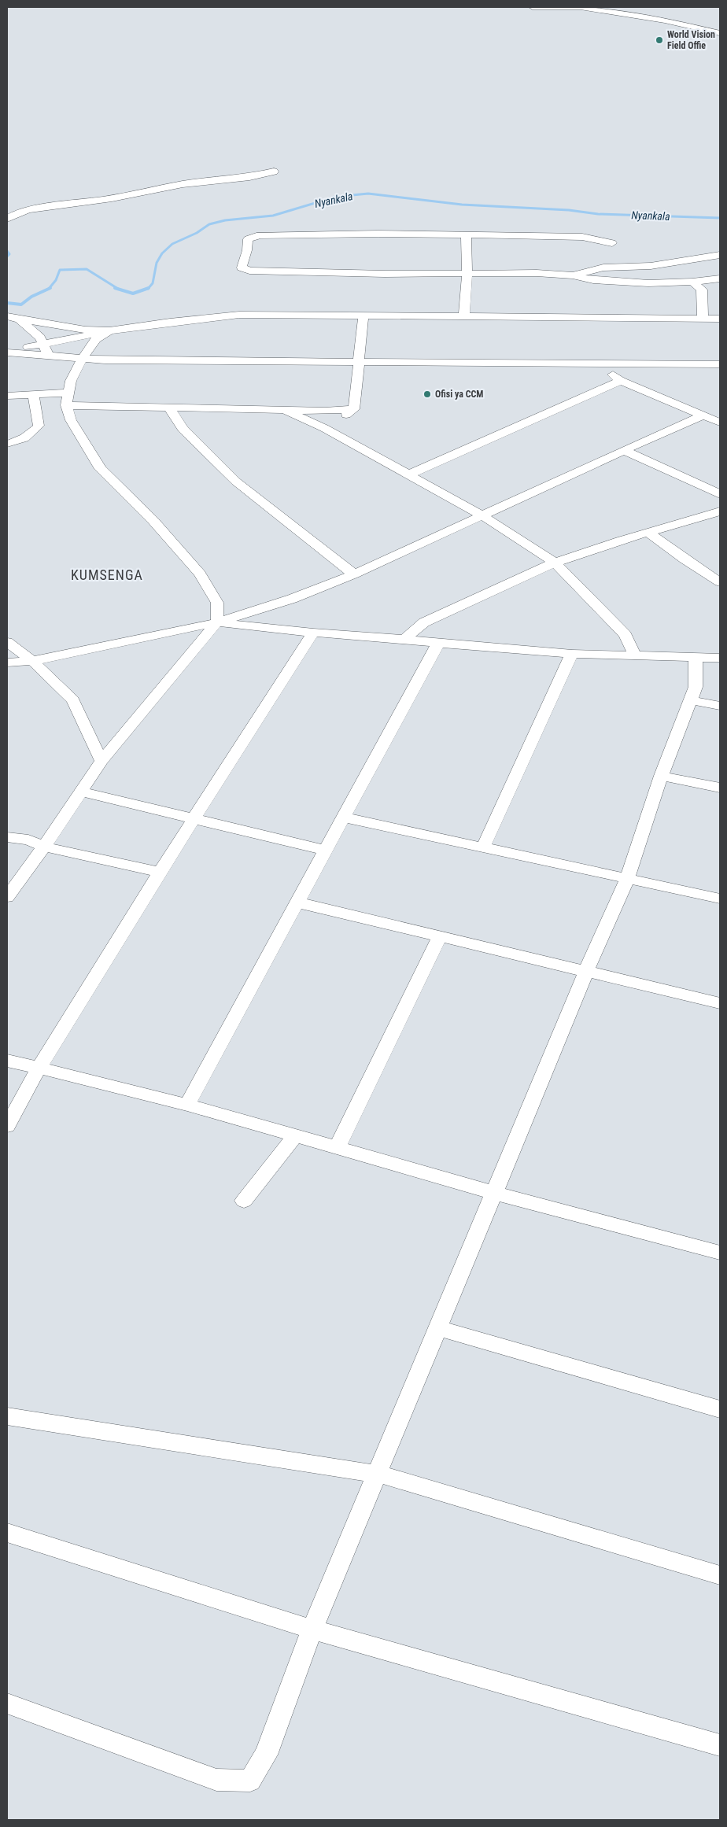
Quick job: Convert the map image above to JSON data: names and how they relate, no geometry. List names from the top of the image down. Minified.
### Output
{"districts":["KUMSENGA"],"water":["Nyankala"],"places":["World Vision Field Offie","Ofisi ya CCM"]}
